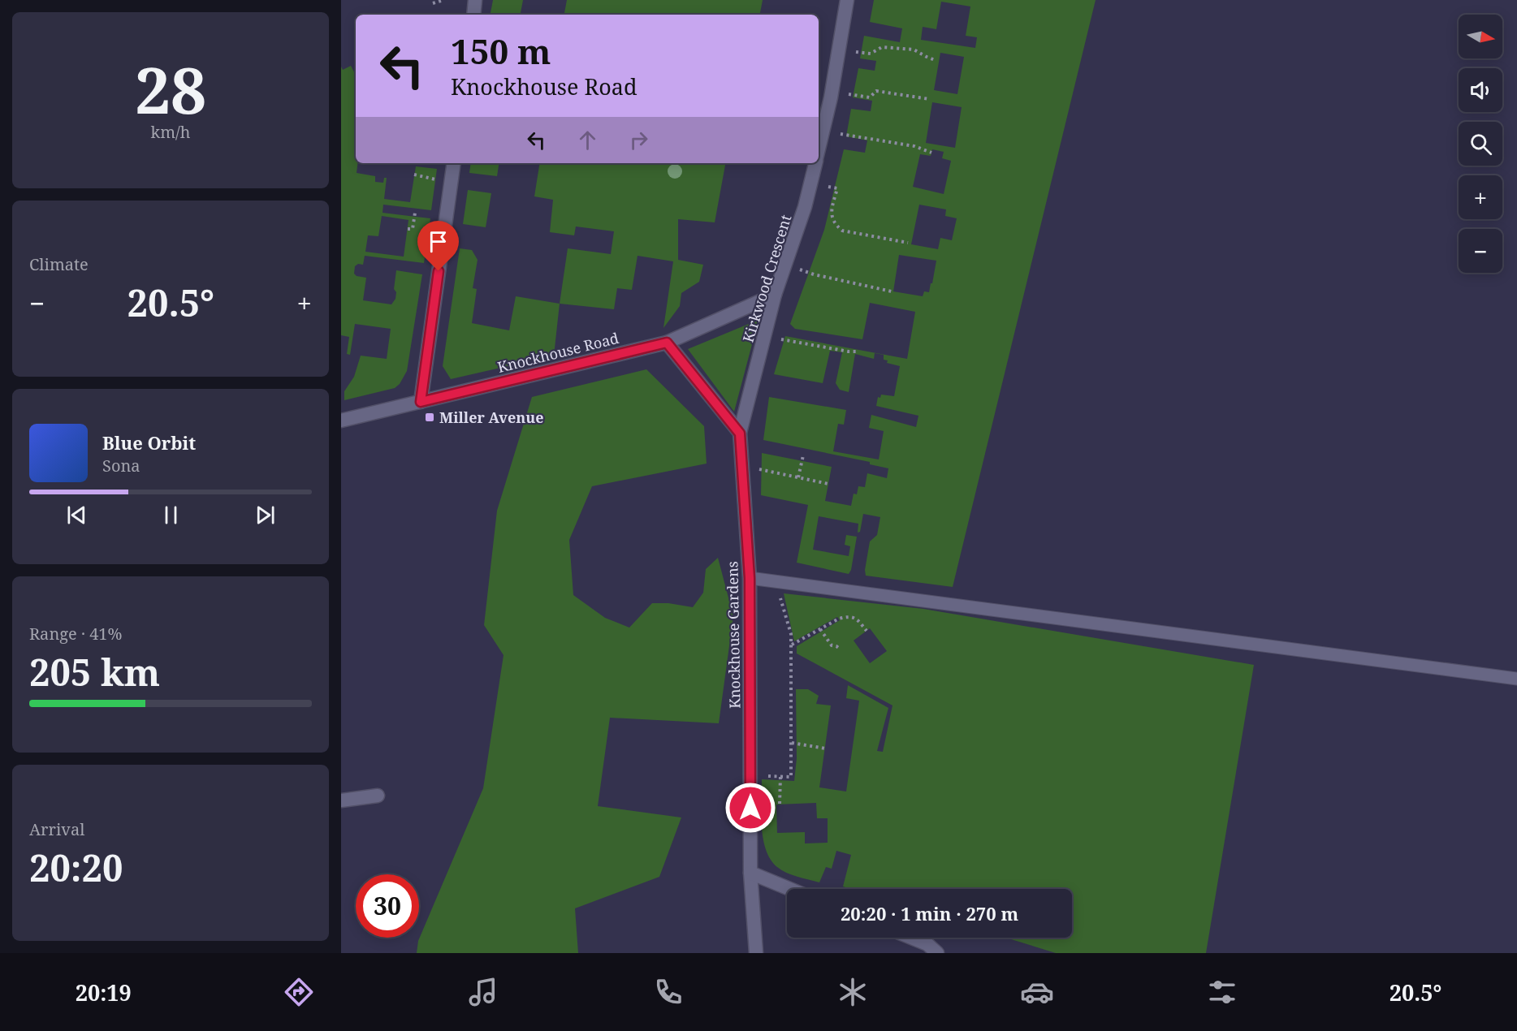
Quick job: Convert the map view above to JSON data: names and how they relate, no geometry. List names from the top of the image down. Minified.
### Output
{"streets":{"street":["Kirkwood Crescent","Knockhouse Road","Knockhouse Gardens"]},"crossings":[["Kirkwood Crescent","Knockhouse Road"],["Kirkwood Crescent","Knockhouse Gardens"]],"places":{"transit":["Miller Avenue"]},"north":"right","page":{"tile":[["28","km/h"],"Climate",["Range · 41%","205 km"],["Arrival","20:20"]],"map_buttons":["+","−"],"turn":["150 m","Knockhouse Road"],"heat":["−","20.5°","+"],"song":["Blue Orbit","Sona"],"limit":"30","trip":"20:20 · 1 min · 270 m","tabs":["20:19","20.5°"]}}
